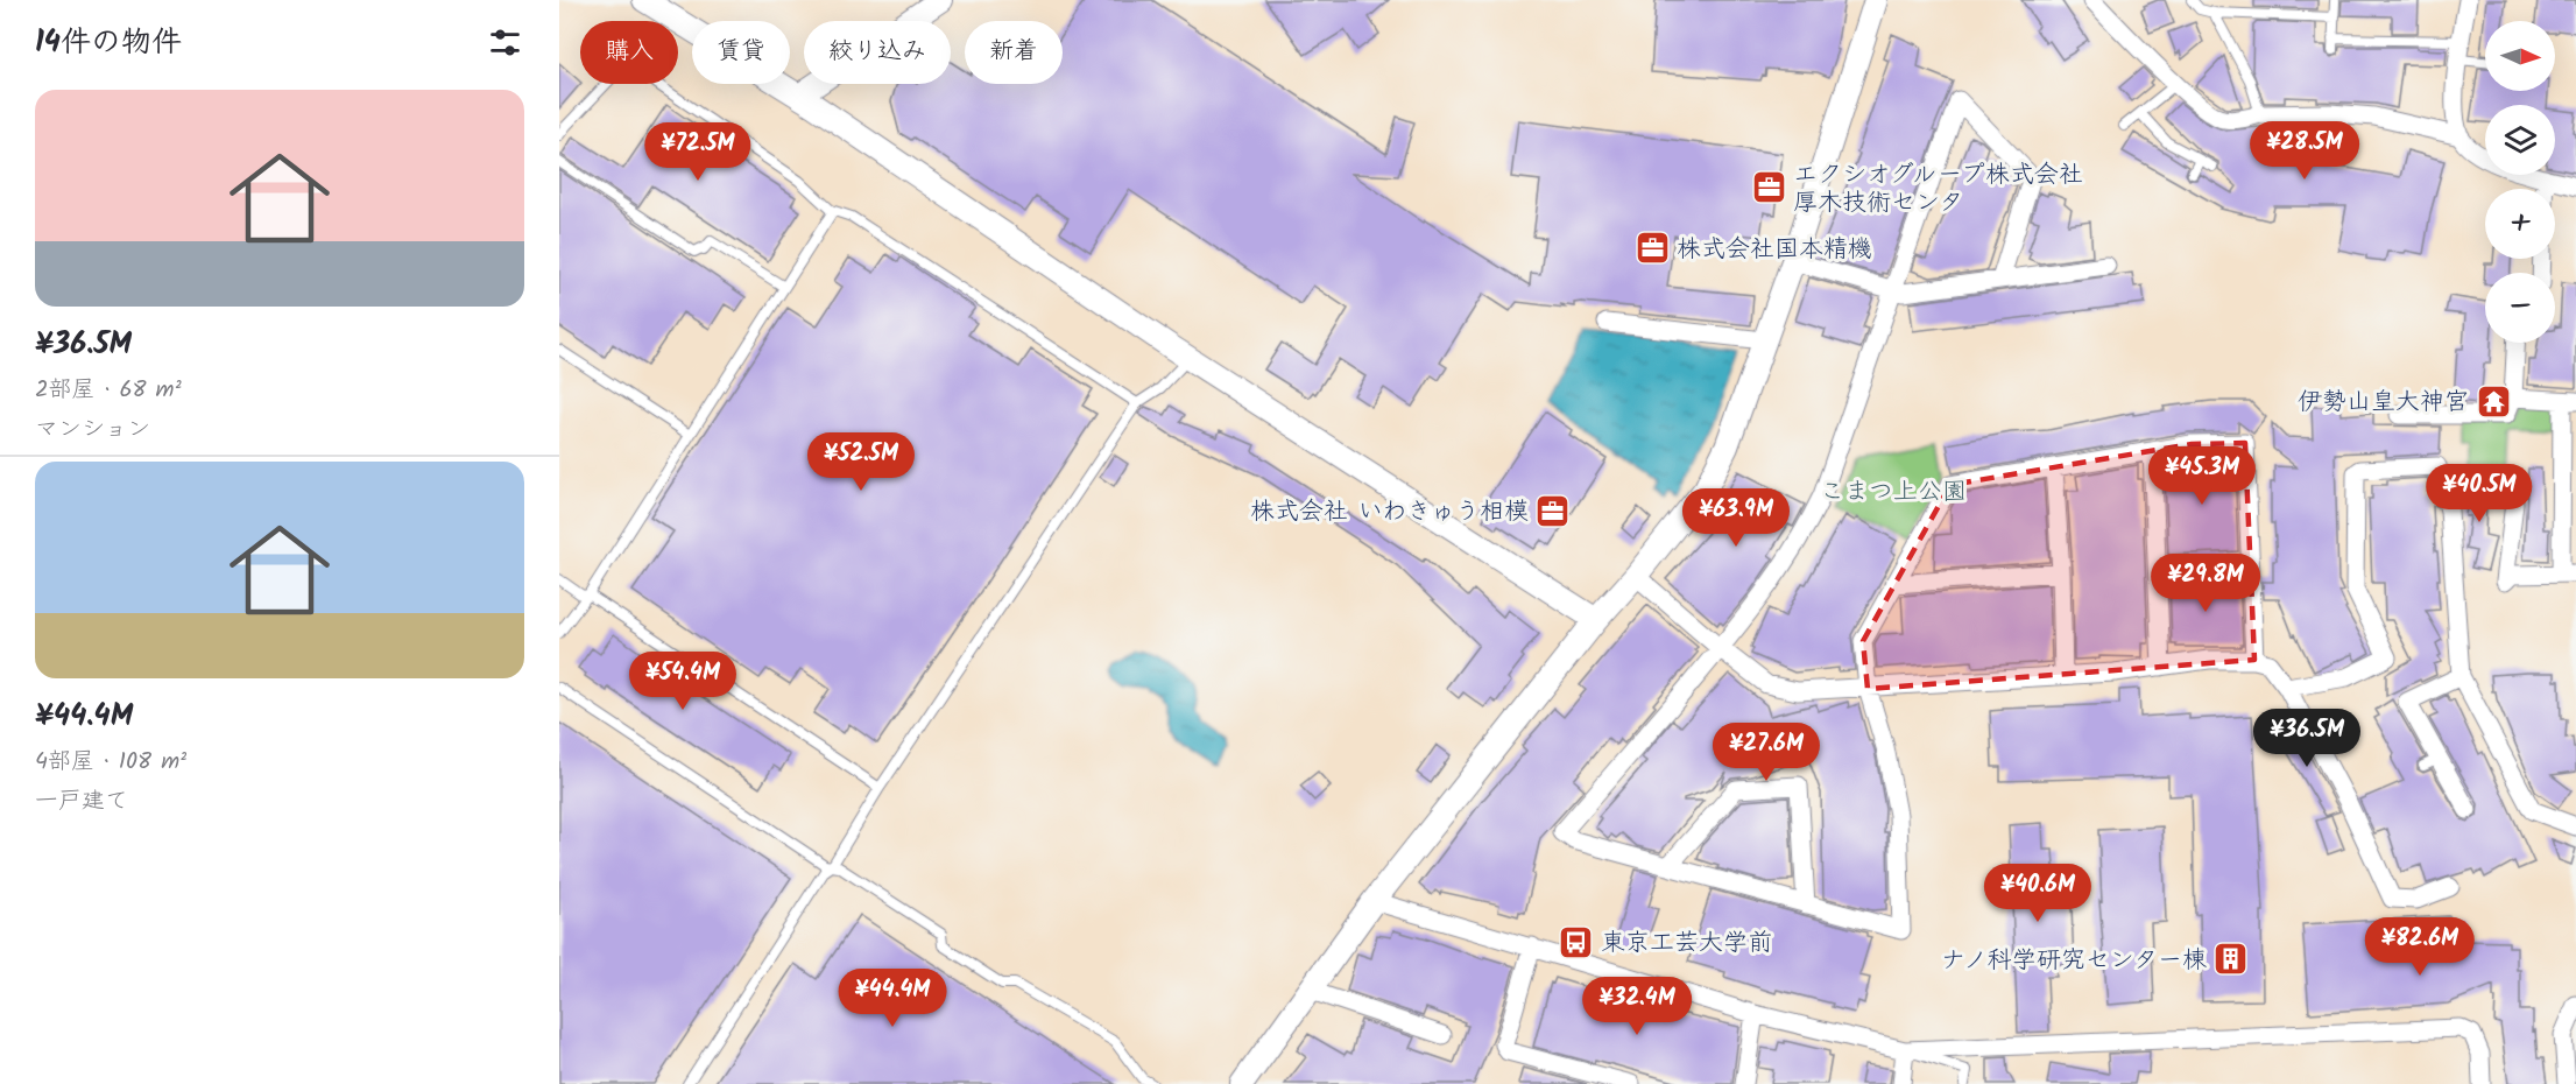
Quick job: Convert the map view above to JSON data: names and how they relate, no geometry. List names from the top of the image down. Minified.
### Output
{"parks":["こまつ上公園"],"places":{"office":["エクシオグループ株式会社 厚木技術センタ","株式会社国本精機","株式会社 いわきゅう相模"],"temple":["伊勢山皇大神宮"],"bus stop":["東京工芸大学前"],"building":["ナノ科学研究センター棟"]},"north":"right","page":{"heading":"14件の物件","map_buttons":["+","−"],"chip":["購入","賃貸","絞り込み","新着"],"list":[{"name":"¥36.5M","note":"2部屋 · 68 m² · マンション"},{"name":"¥44.4M","note":"4部屋 · 108 m² · 一戸建て"}],"price":["¥28.5M","¥72.5M","¥52.5M","¥45.3M","¥40.5M","¥63.9M","¥29.8M","¥54.4M","¥36.5M","¥27.6M","¥40.6M","¥82.6M","¥44.4M","¥32.4M"]}}
